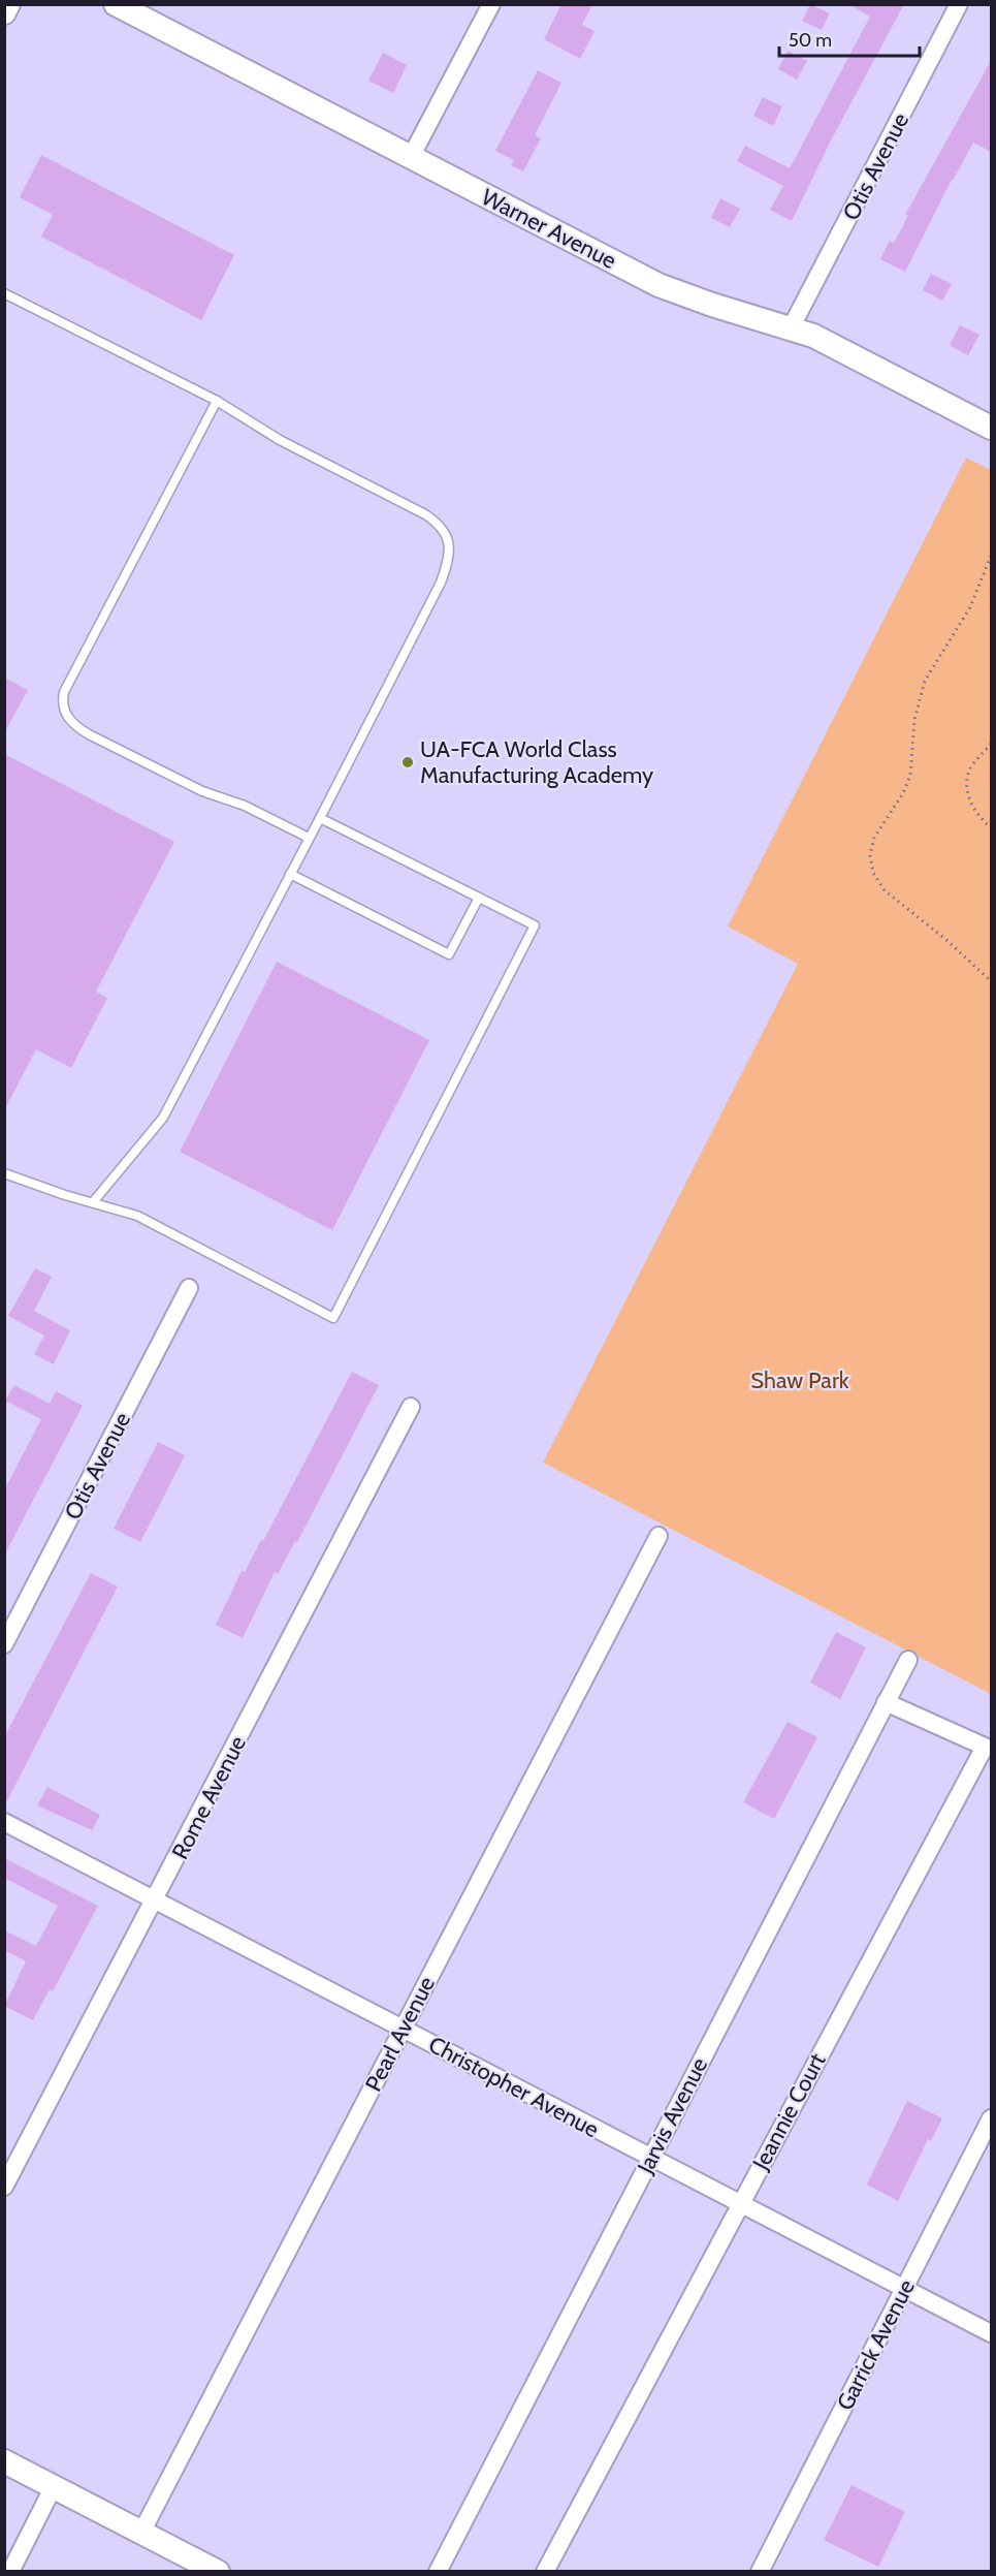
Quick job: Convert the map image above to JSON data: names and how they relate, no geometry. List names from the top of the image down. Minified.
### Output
{"streets":{"street":["Otis Avenue","Warner Avenue","Rome Avenue","Pearl Avenue","Christopher Avenue","Jeannie Court","Jarvis Avenue","Garrick Avenue"]},"crossings":[["Otis Avenue","Warner Avenue"],["Rome Avenue","Christopher Avenue"],["Pearl Avenue","Christopher Avenue"],["Christopher Avenue","Jeannie Court"],["Christopher Avenue","Jarvis Avenue"],["Christopher Avenue","Garrick Avenue"],["Jeannie Court","Jarvis Avenue"]],"parks":["Shaw Park"],"places":["UA-FCA World Class Manufacturing Academy"],"scale_bar":"50 m"}
